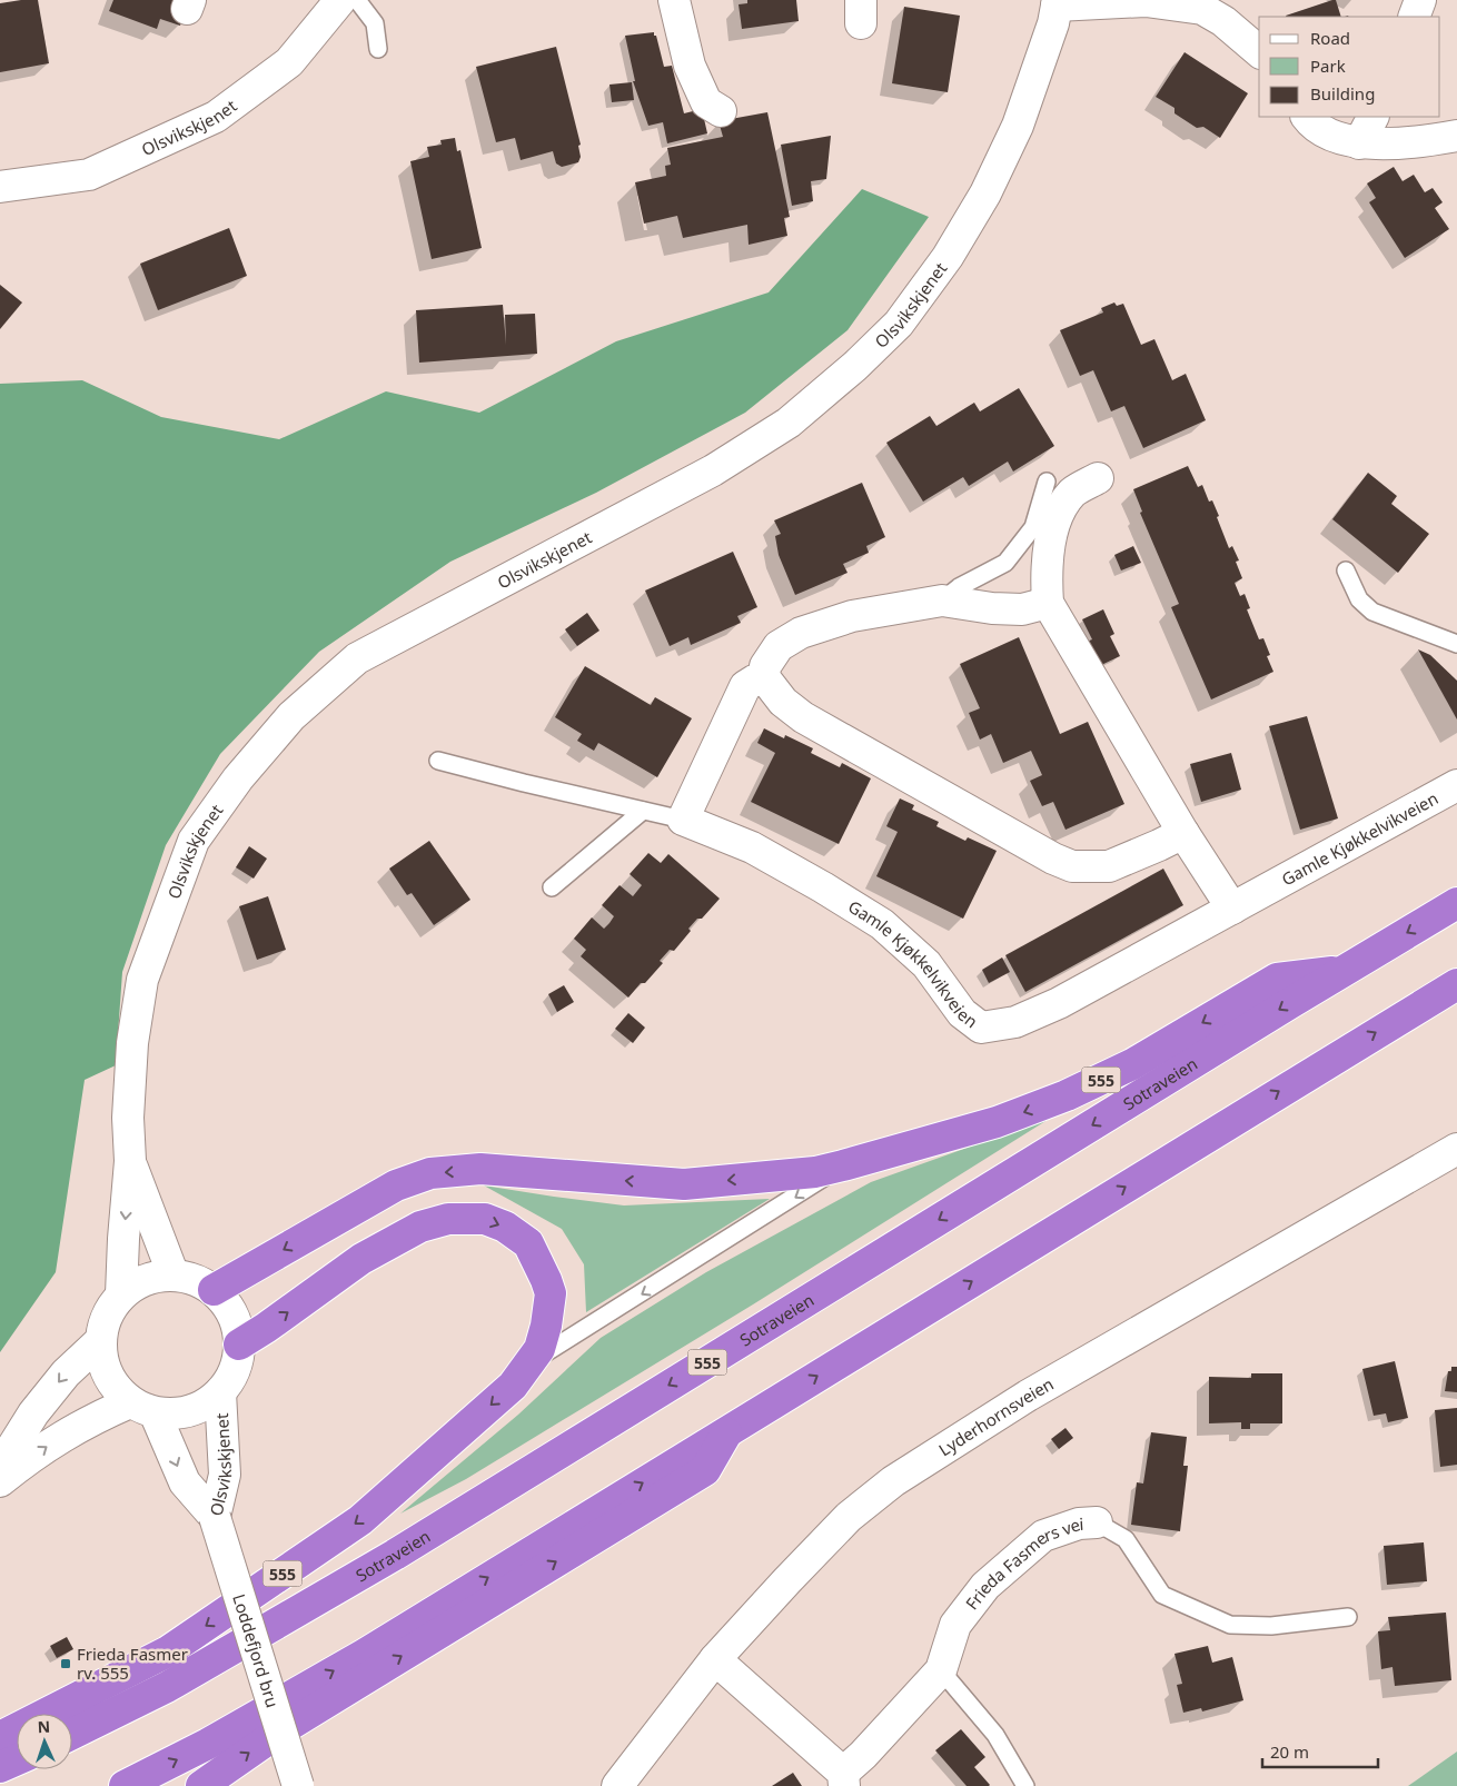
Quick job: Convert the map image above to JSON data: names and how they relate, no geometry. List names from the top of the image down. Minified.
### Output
{"streets":{"highway":["555","Sotraveien"],"main road":["Olsvikskjenet","Gamle Kjøkkelvikveien","Lyderhornsveien","Frieda Fasmers vei","Loddefjord bru"]},"crossings":[["Olsvikskjenet","555"],["Olsvikskjenet","Loddefjord bru"],["555","Sotraveien"],["Lyderhornsveien","Frieda Fasmers vei"]],"places":{"transit":["Frieda Fasmer rv. 555"]},"legend":["Road","Park","Building"],"scale_bar":"20 m","north":"top"}
